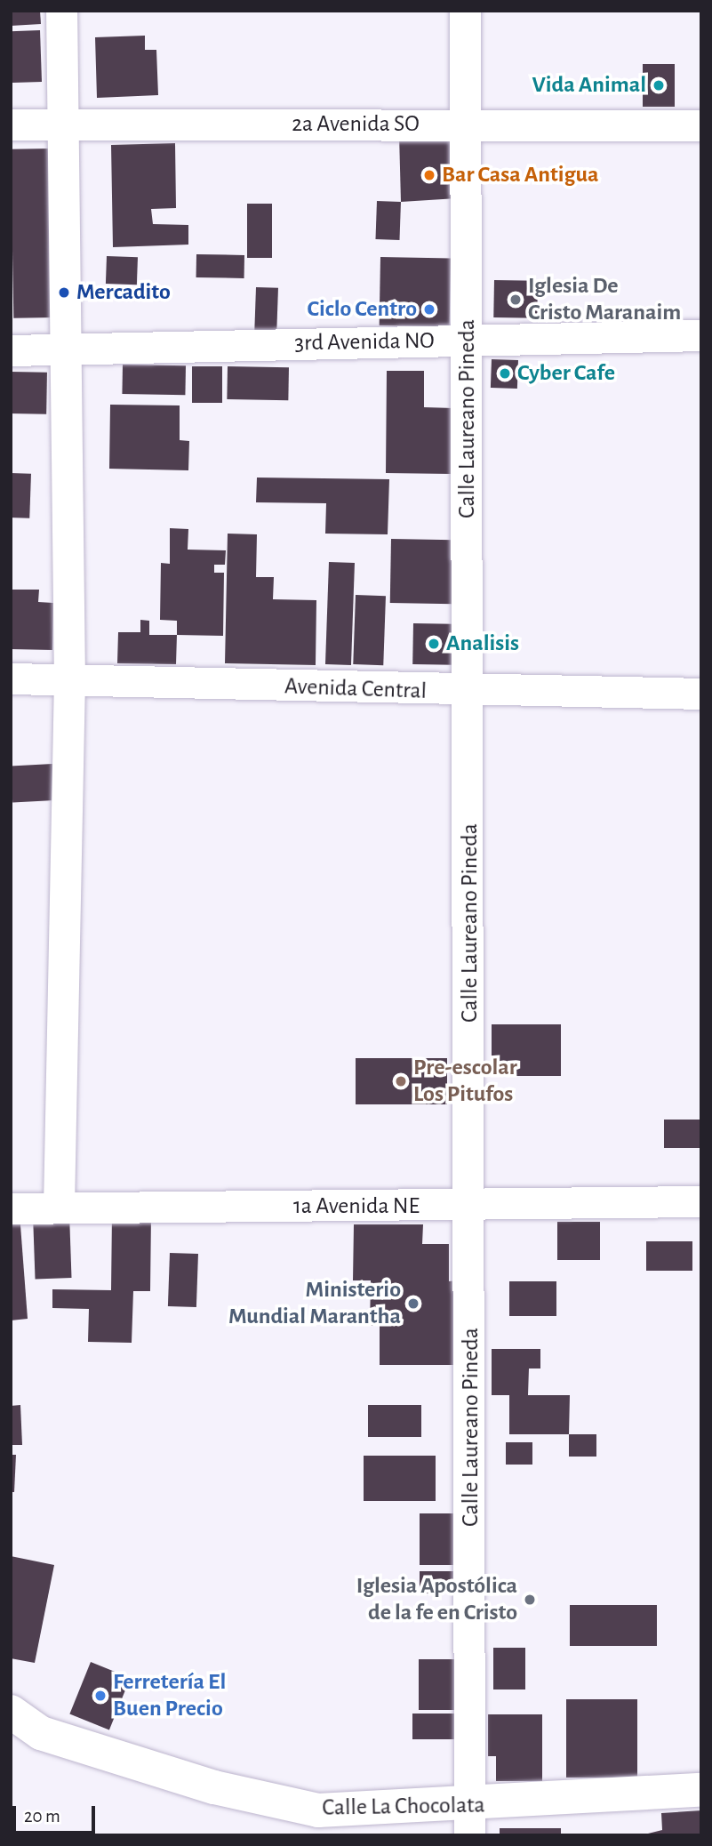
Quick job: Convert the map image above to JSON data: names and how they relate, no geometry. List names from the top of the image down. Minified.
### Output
{"streets":{"street":["2a Avenida SO","3rd Avenida NO","Calle Laureano Pineda","Avenida Central","1a Avenida NE","Calle La Chocolata"]},"crossings":[["2a Avenida SO","Calle Laureano Pineda"],["3rd Avenida NO","Calle Laureano Pineda"],["Calle Laureano Pineda","Avenida Central"],["Calle Laureano Pineda","1a Avenida NE"],["Calle Laureano Pineda","Calle La Chocolata"]],"places":["Vida Animal","Bar Casa Antigua","Mercadito","Iglesia De Cristo Maranaim","Ciclo Centro","Cyber Cafe","Analisis","Pre-escolar Los Pitufos","Ministerio Mundial Marantha","Iglesia Apostólica de la fe en Cristo","Ferretería El Buen Precio"],"scale_bar":"20 m"}
